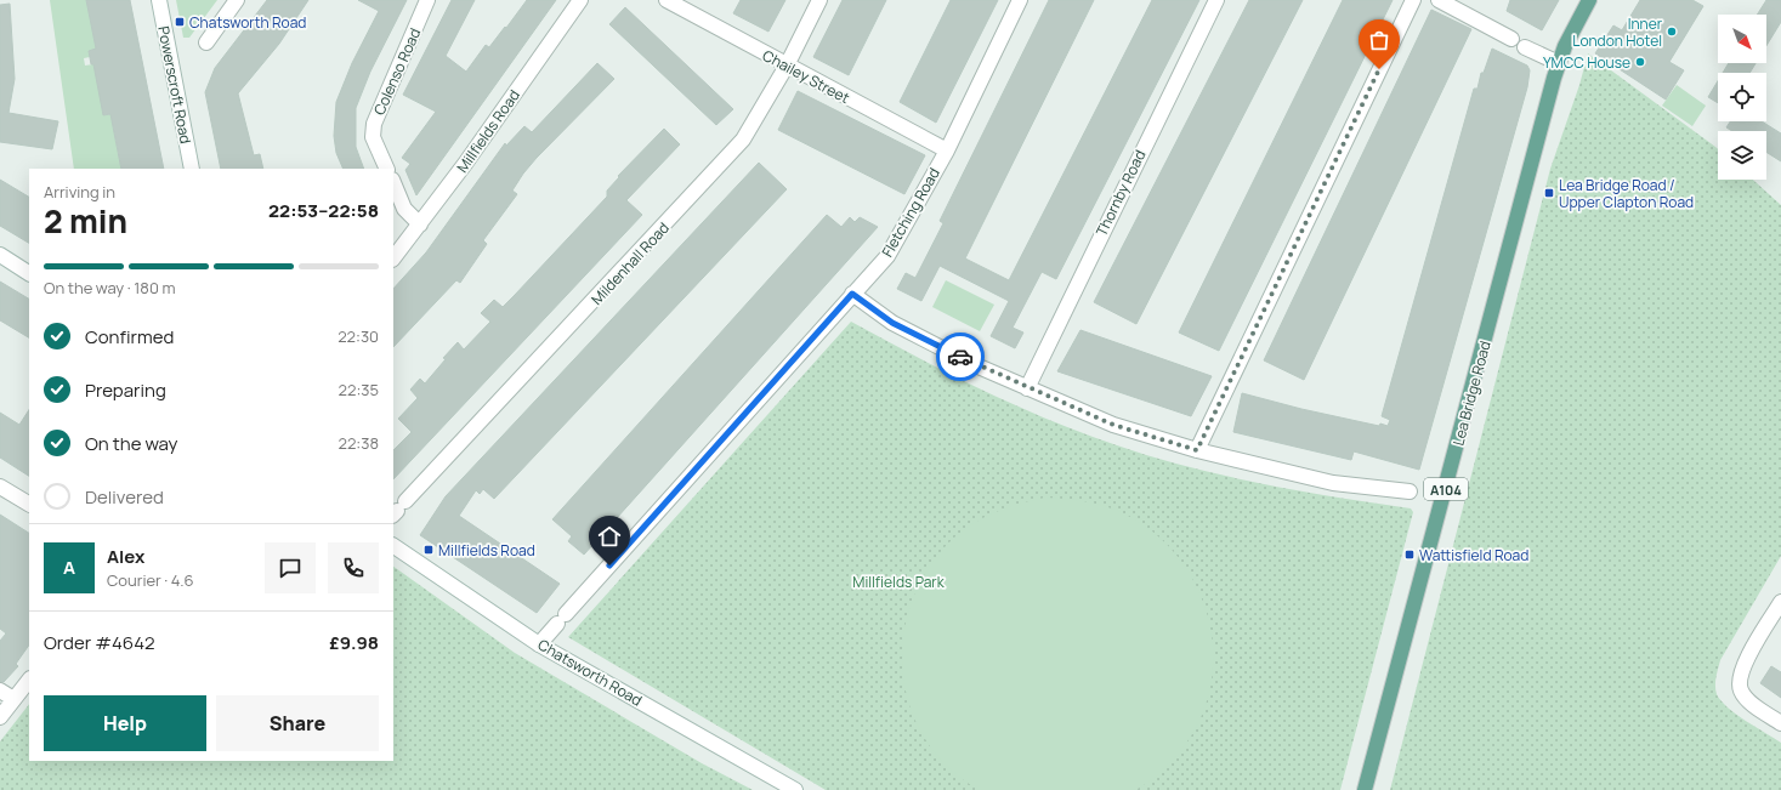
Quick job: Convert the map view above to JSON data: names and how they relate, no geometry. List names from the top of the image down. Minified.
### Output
{"streets":{"main road":["Lea Bridge Road","A104"],"street":["Colenso Road","Chailey Street","Powerscroft Road","Millfields Road","Thornby Road","Fletching Road","Mildenhall Road","Chatsworth Road"]},"crossings":[["Chailey Street","Fletching Road"],["Chailey Street","Mildenhall Road"],["Fletching Road","Chatsworth Road"]],"parks":["Millfields Park"],"places":{"transit":["Chatsworth Road","Lea Bridge Road / Upper Clapton Road","Millfields Road","Wattisfield Road"],"other":["Inner London Hotel","YMCC House"]},"north":"bottom right","page":{"heading":["2 min","Arriving in","22:53–22:58"],"panel":["Alex","Courier · 4.6","Order #4642","£9.98"],"bar":"On the way · 180 m","list":[["Confirmed","22:30"],["Preparing","22:35"],["On the way","22:38"],"Delivered"],"round":"A","buttons":["Help","Share"]}}
